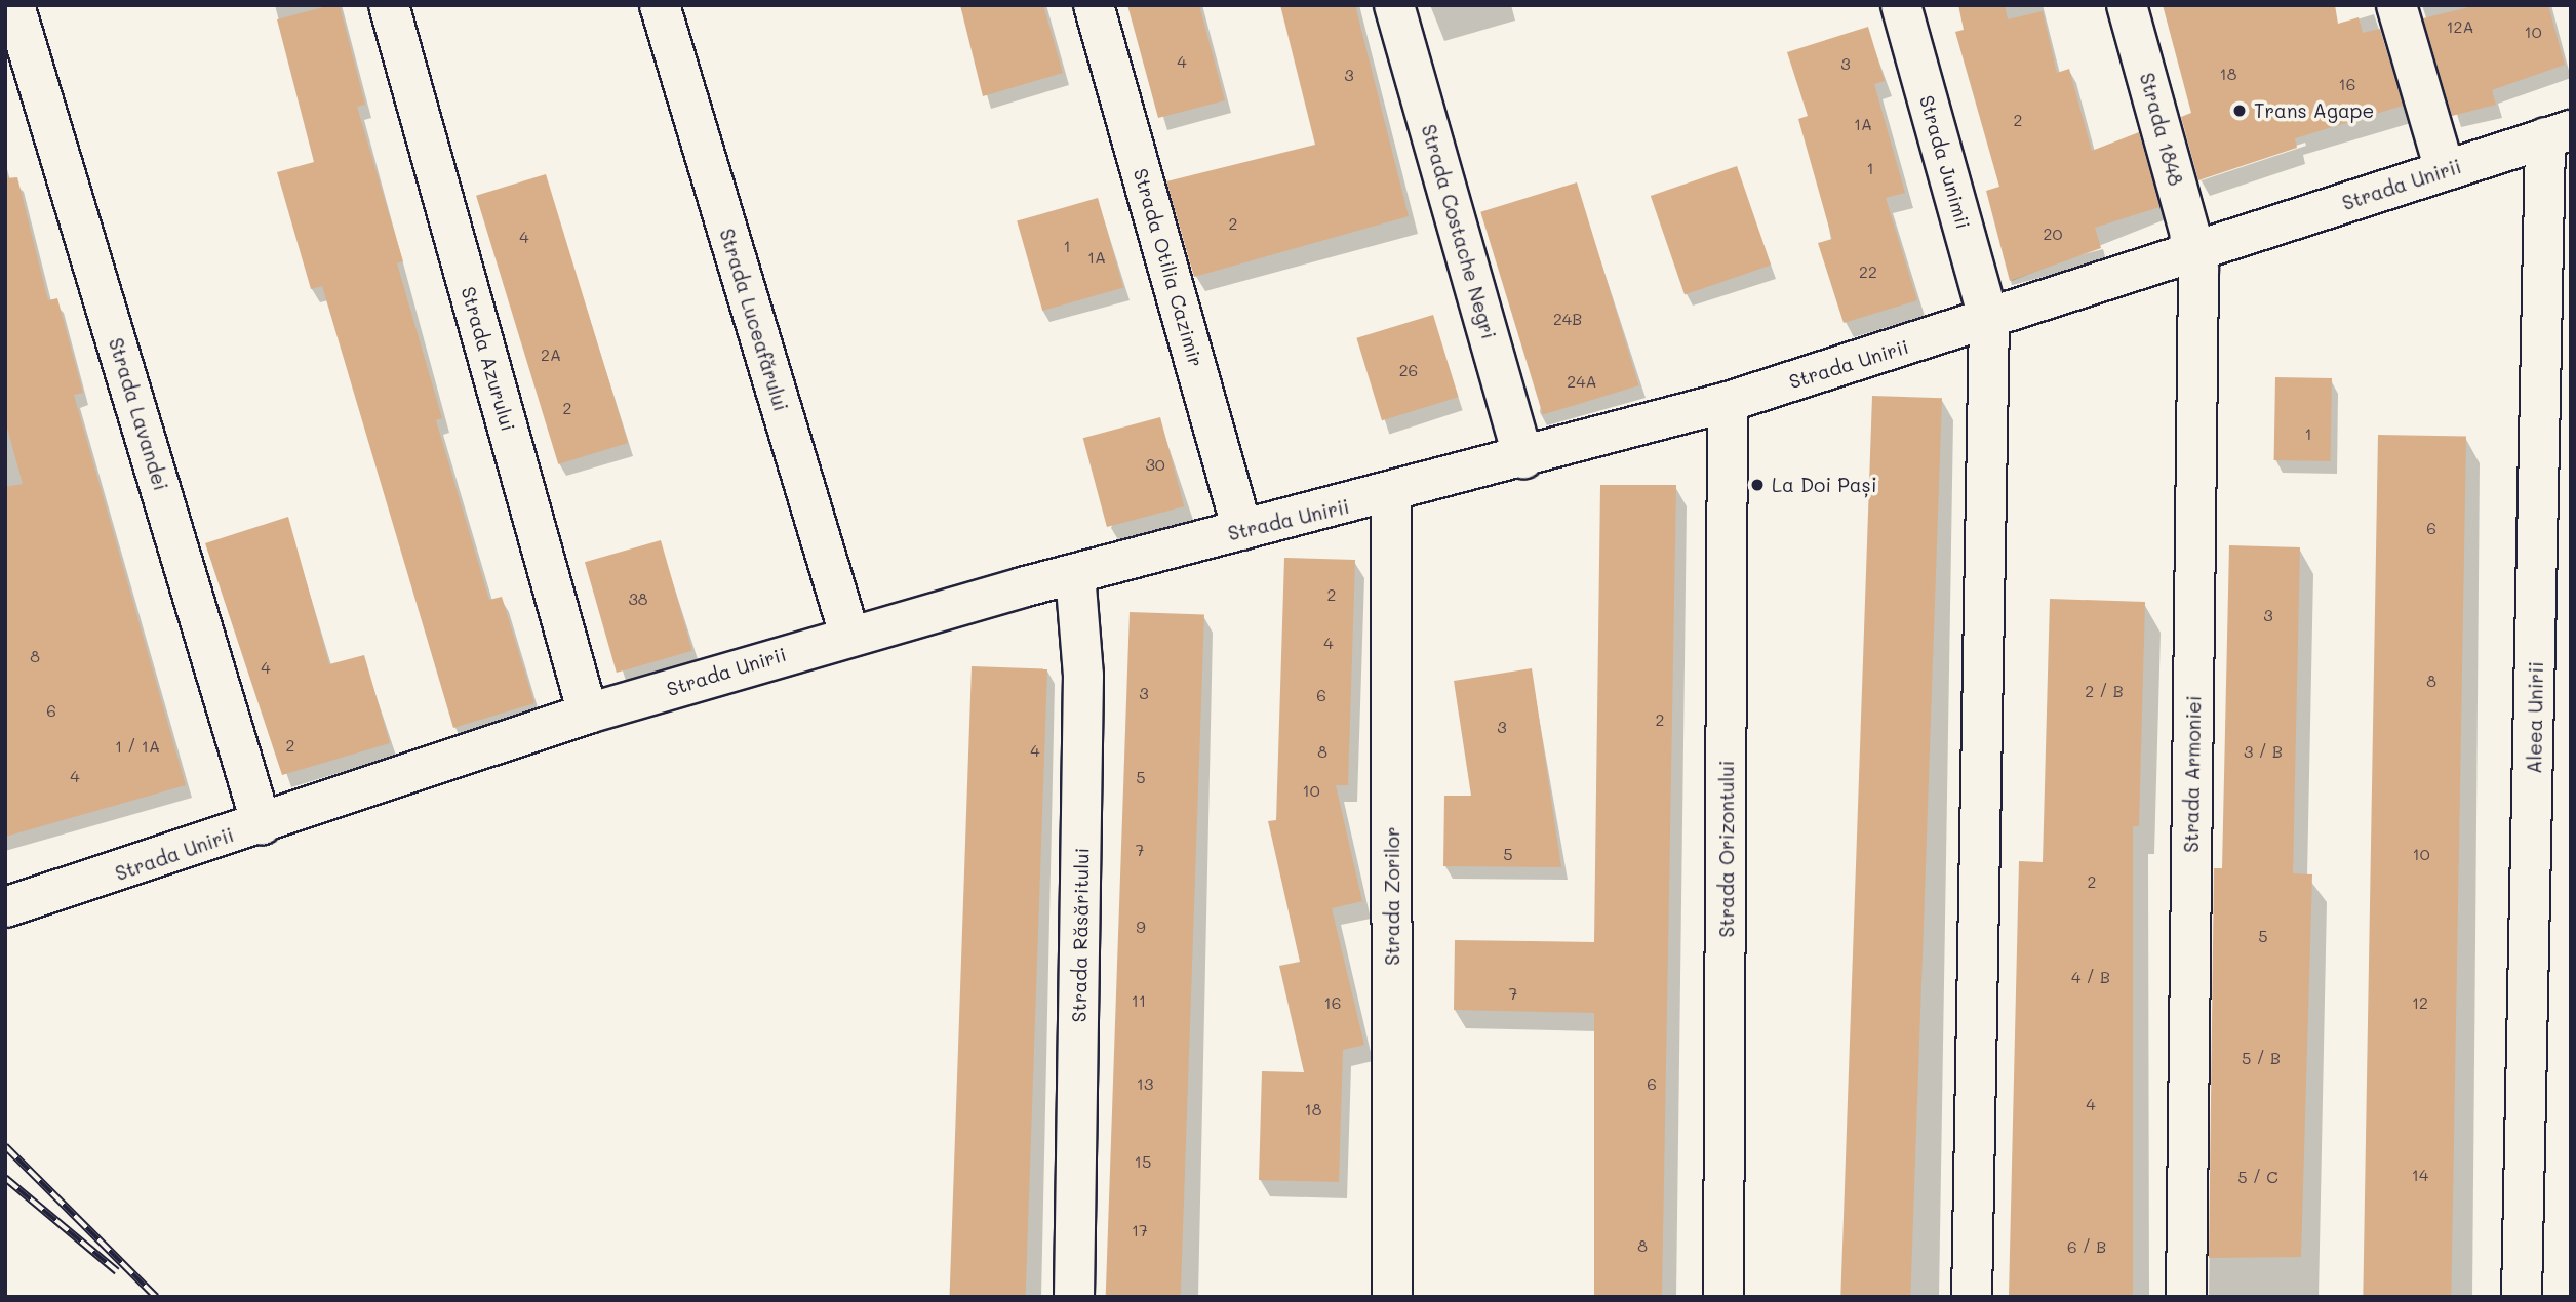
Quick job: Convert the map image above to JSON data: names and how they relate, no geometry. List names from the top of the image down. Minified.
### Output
{"streets":{"street":["Strada 1848","Strada Junimii","Strada Unirii","Strada Costache Negri","Strada Otilia Cazimir","Strada Luceafǎrului","Strada Azurului","Strada Lavandei","Aleea Unirii","Strada Armoniei","Strada Orizontului","Strada Zorilor","Strada Răsăritului"]},"crossings":[["Strada 1848","Strada Unirii"],["Strada 1848","Strada Armoniei"],["Strada Junimii","Strada Unirii"],["Strada Unirii","Strada Costache Negri"],["Strada Unirii","Strada Otilia Cazimir"],["Strada Unirii","Strada Luceafǎrului"],["Strada Unirii","Strada Azurului"],["Strada Unirii","Strada Lavandei"],["Strada Unirii","Aleea Unirii"],["Strada Unirii","Strada Armoniei"],["Strada Unirii","Strada Orizontului"],["Strada Unirii","Strada Zorilor"],["Strada Unirii","Strada Răsăritului"]],"places":["Trans Agape","La Doi Pași"],"house_numbers":["12A","10","4","3","18","3","16","2","1A","1","2","20","4","1","1A","22","24B","2A","26","24A","2","1","30","6","2","38","3","4","8","4","8","2 / B","3","6","6","2","3","2","1 / 1A","4","8","3 / B","4","5","10","7","5","10","2","9","5","4 / B","7","11","16","12","5 / B","13","6","4","18","15","14","5 / C","17","8","6 / B"]}
